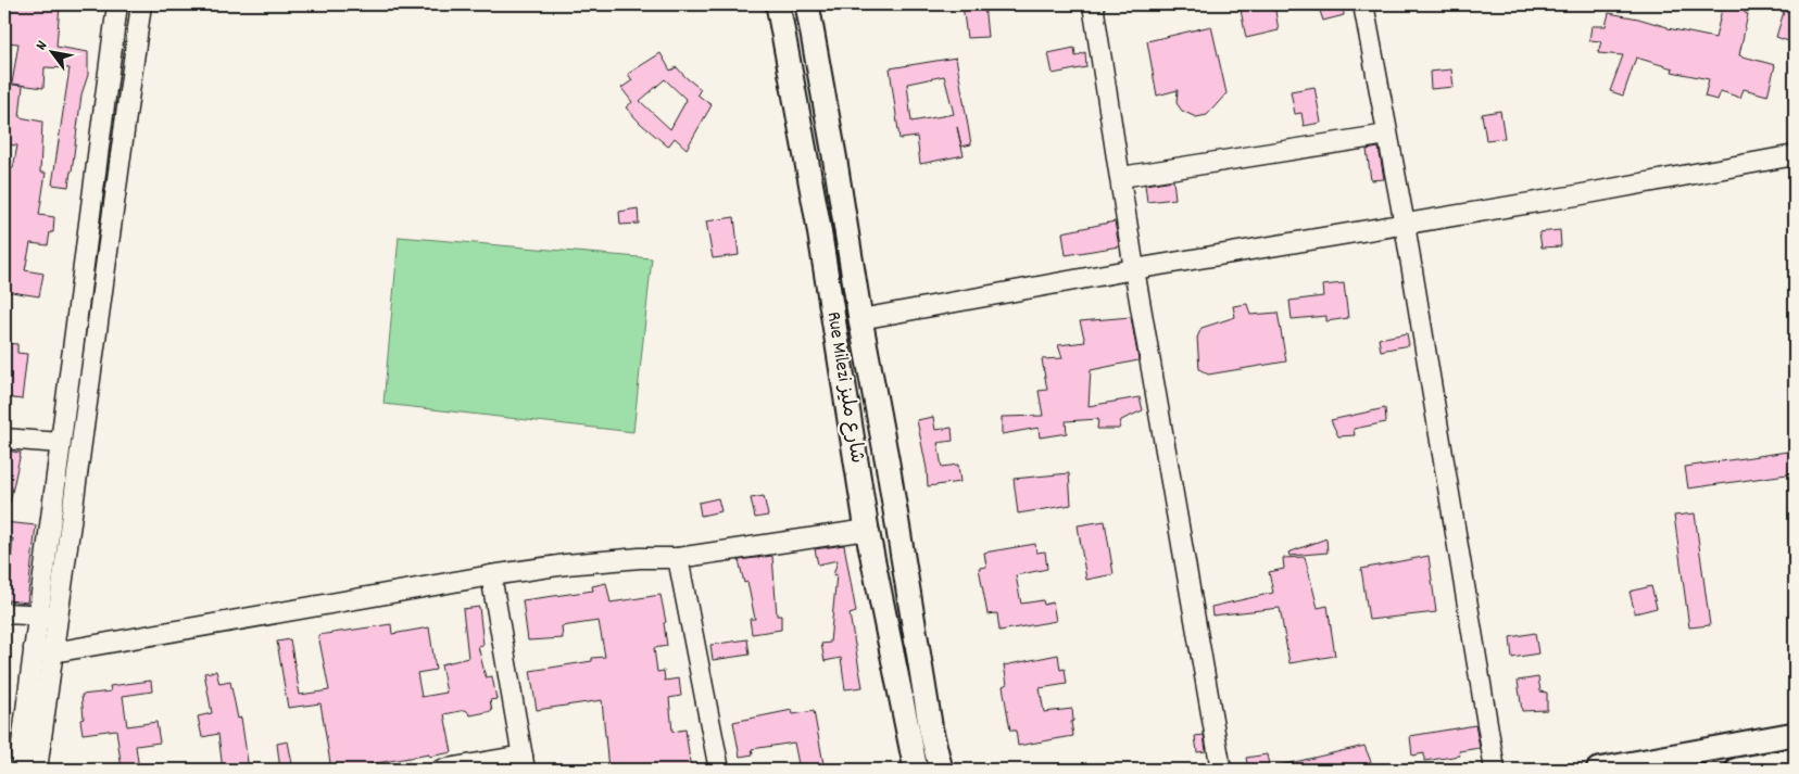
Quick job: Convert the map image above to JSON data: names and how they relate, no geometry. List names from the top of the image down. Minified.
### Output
{"streets":{"street":["Rue Milezi شارع مليز"]},"north":"top left"}
